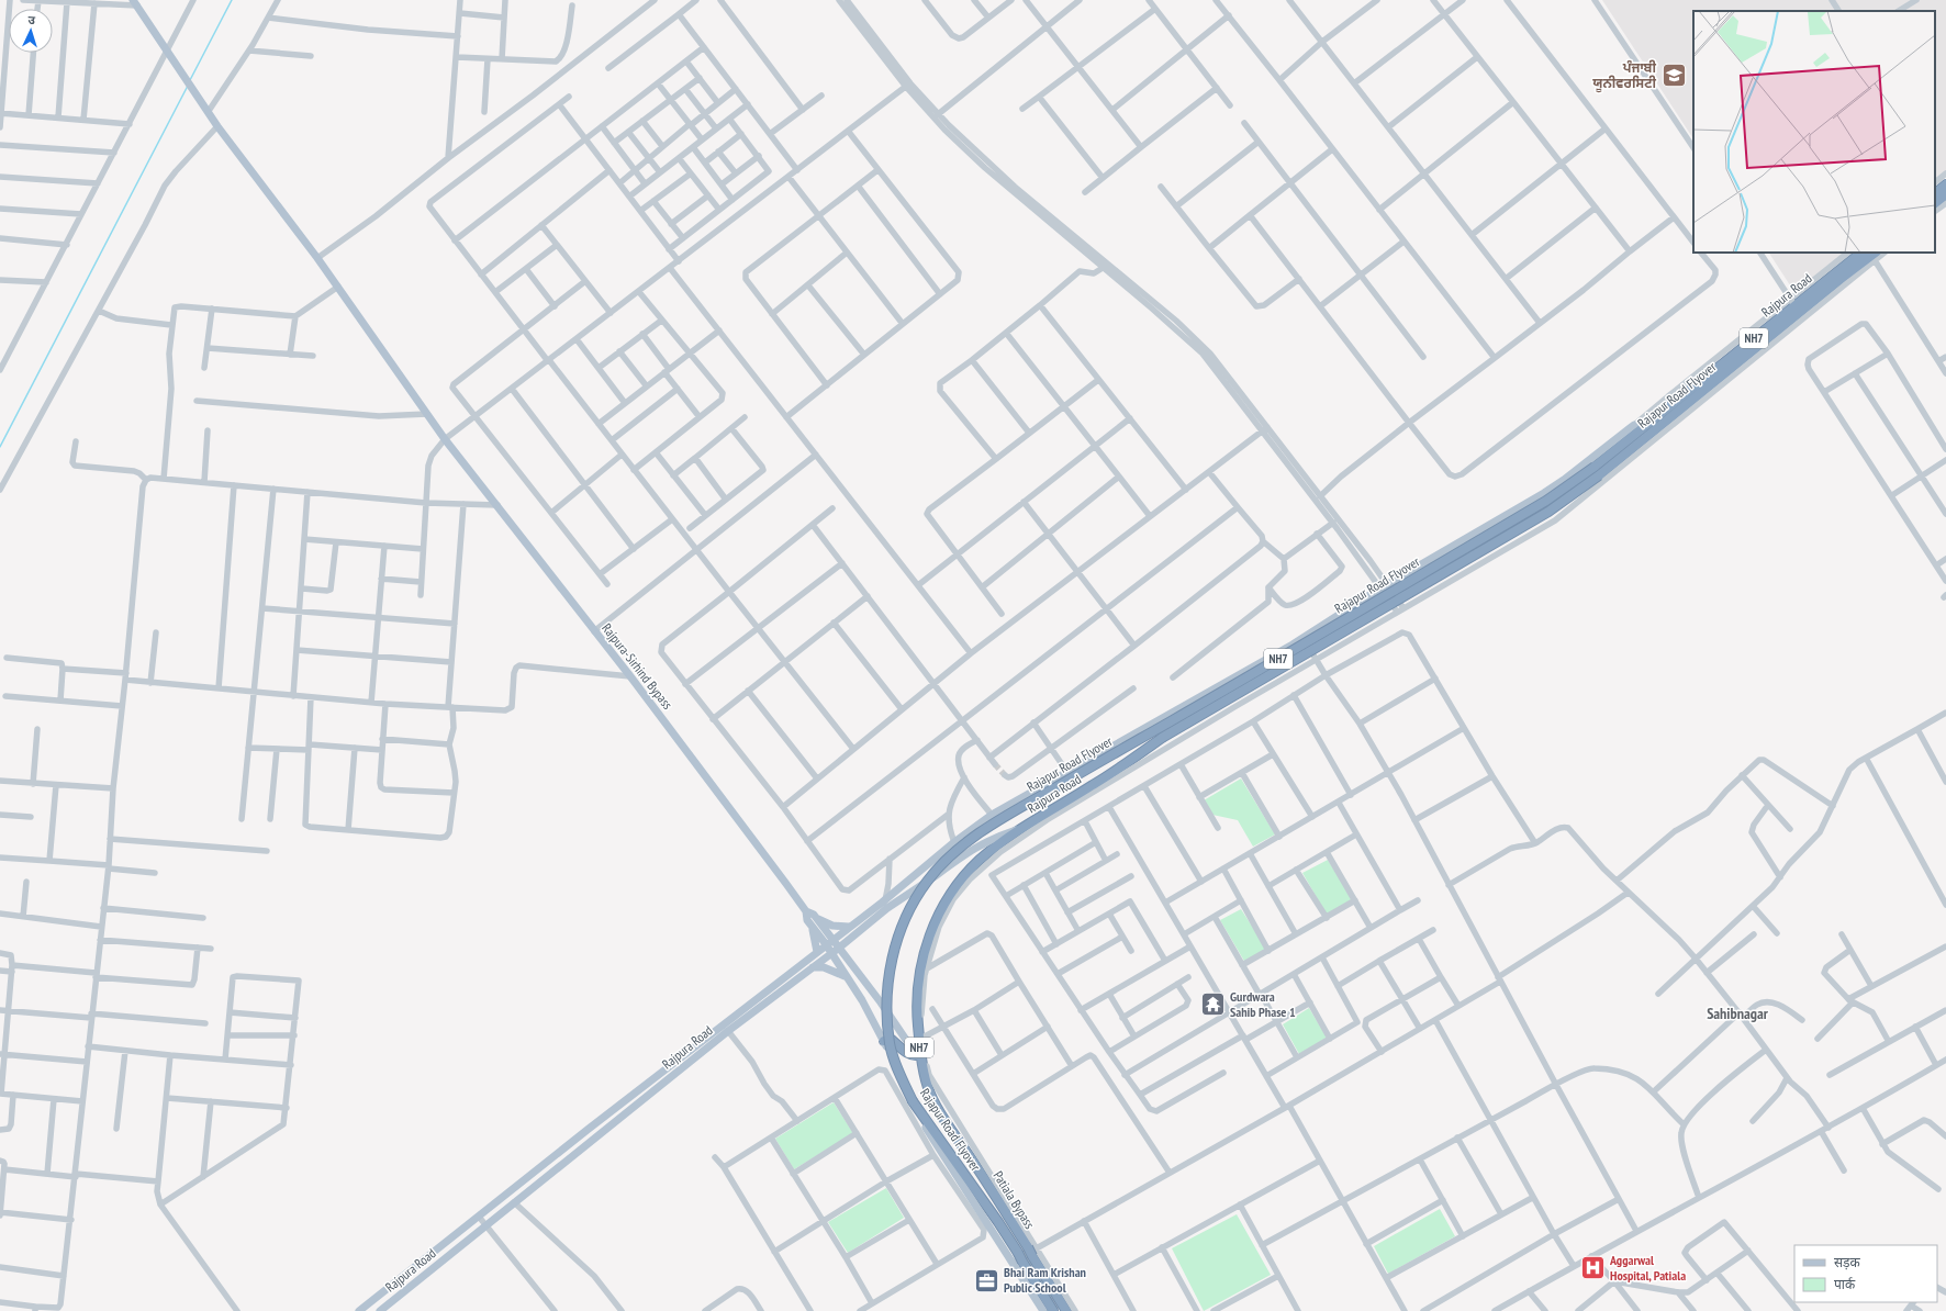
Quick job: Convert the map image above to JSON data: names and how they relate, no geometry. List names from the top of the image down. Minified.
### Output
{"streets":{"highway":["Rajpura Road","NH7","Rajapur Road Flyover","Patiala Bypass"],"main road":["Rajpura-Sirhind Bypass"]},"crossings":[["Rajpura Road","Rajapur Road Flyover"],["Rajpura Road","Rajpura-Sirhind Bypass"],["Rajpura Road","Patiala Bypass"]],"districts":["Sahibnagar"],"places":{"school or university":["ਪੰਜਾਬੀ ਯੂਨੀਵਰਸਿਟੀ"],"temple":["Gurdwara Sahib Phase 1"],"hospital":["Aggarwal Hospital, Patiala"],"office":["Bhai Ram Krishan Public School"]},"legend":["सड़क","पार्क"],"north":"top"}
